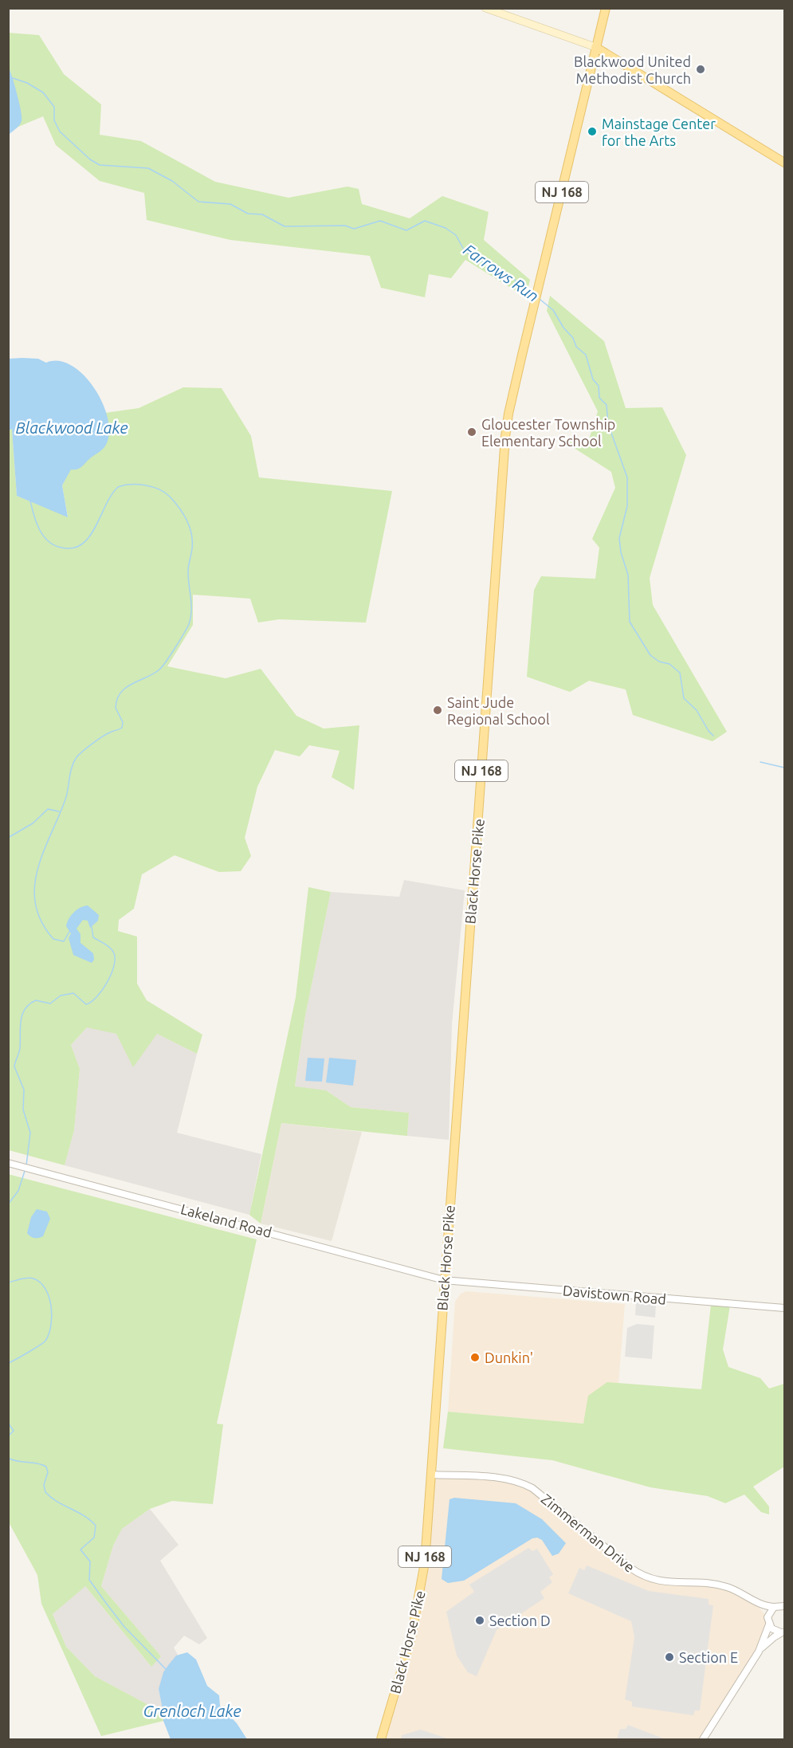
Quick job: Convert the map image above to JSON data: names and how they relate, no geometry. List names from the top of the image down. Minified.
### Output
{"streets":{"main road":["NJ 168","Black Horse Pike"],"street":["Lakeland Road","Davistown Road","Zimmerman Drive"]},"crossings":[["Black Horse Pike","Lakeland Road"],["Black Horse Pike","Davistown Road"],["Black Horse Pike","Zimmerman Drive"],["Lakeland Road","Davistown Road"]],"water":["Farrows Run","Blackwood Lake","Grenloch Lake"],"places":["Blackwood United Methodist Church","Mainstage Center for the Arts","Gloucester Township Elementary School","Saint Jude Regional School","Dunkin'","Section D","Section E"]}
